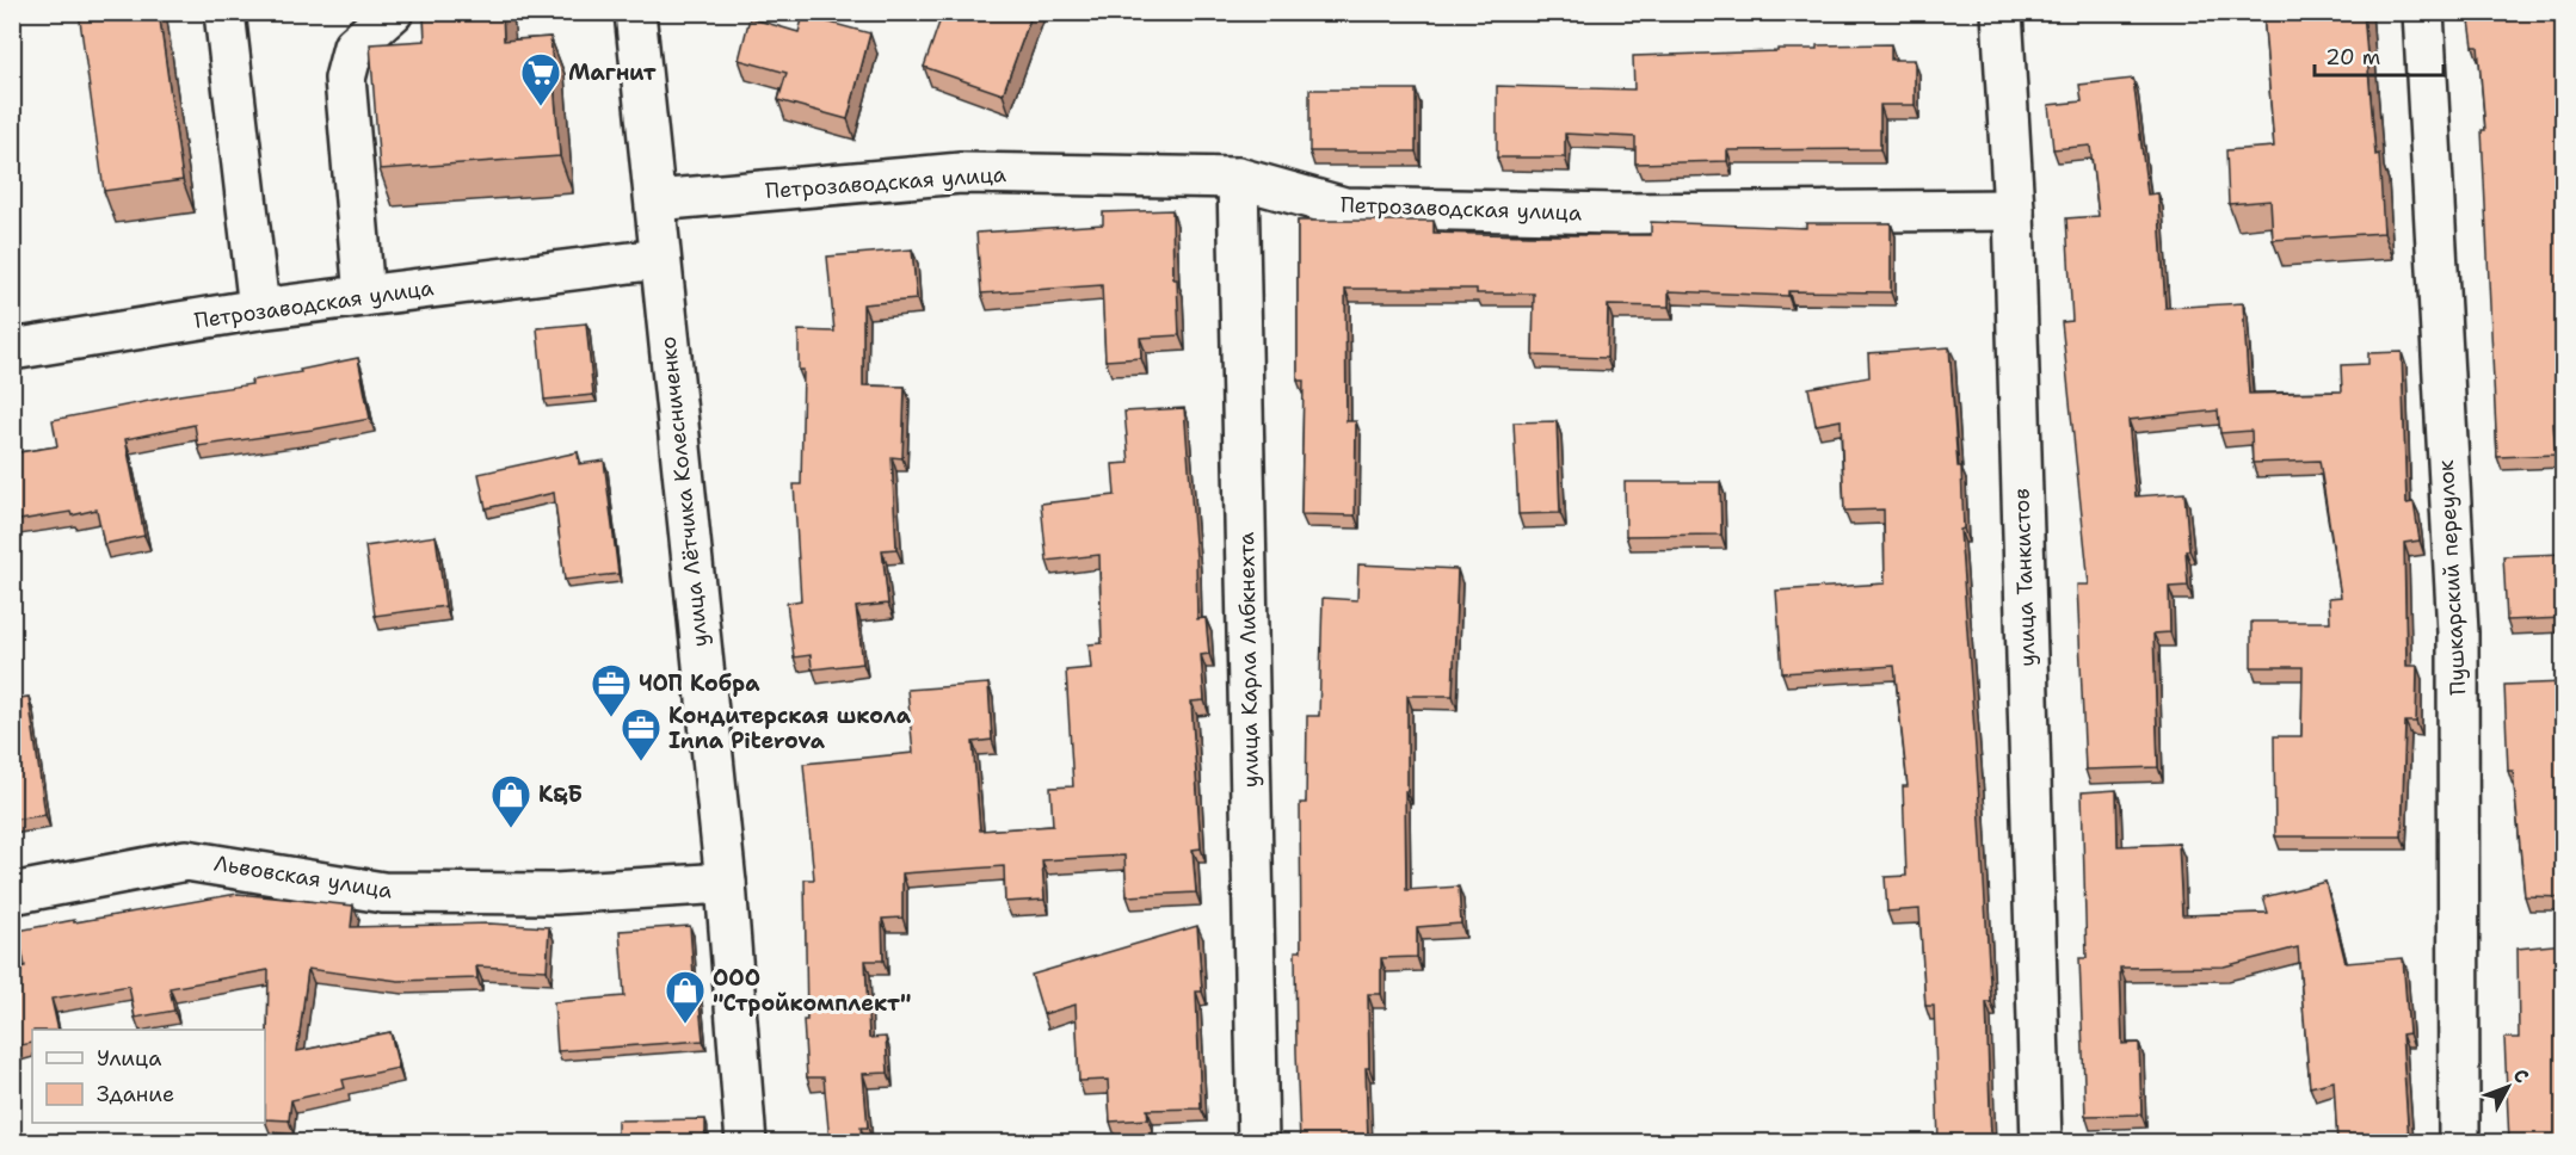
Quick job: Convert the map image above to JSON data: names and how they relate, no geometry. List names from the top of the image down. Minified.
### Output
{"streets":{"street":["Петрозаводская улица","улица Лётчика Колесниченко","улица Танкистов","Пушкарский переулок","улица Карла Либкнехта","Львовская улица"]},"crossings":[["Петрозаводская улица","улица Лётчика Колесниченко"],["Петрозаводская улица","улица Танкистов"],["Петрозаводская улица","улица Карла Либкнехта"],["улица Лётчика Колесниченко","Львовская улица"]],"places":{"supermarket":["Магнит"],"office":["ЧОП Кобра","Кондитерская школа Inna Piterova"],"shop":["К&Б","ООО \"Стройкомплект\""]},"legend":["Улица","Здание"],"scale_bar":"20 m","north":"top right"}
